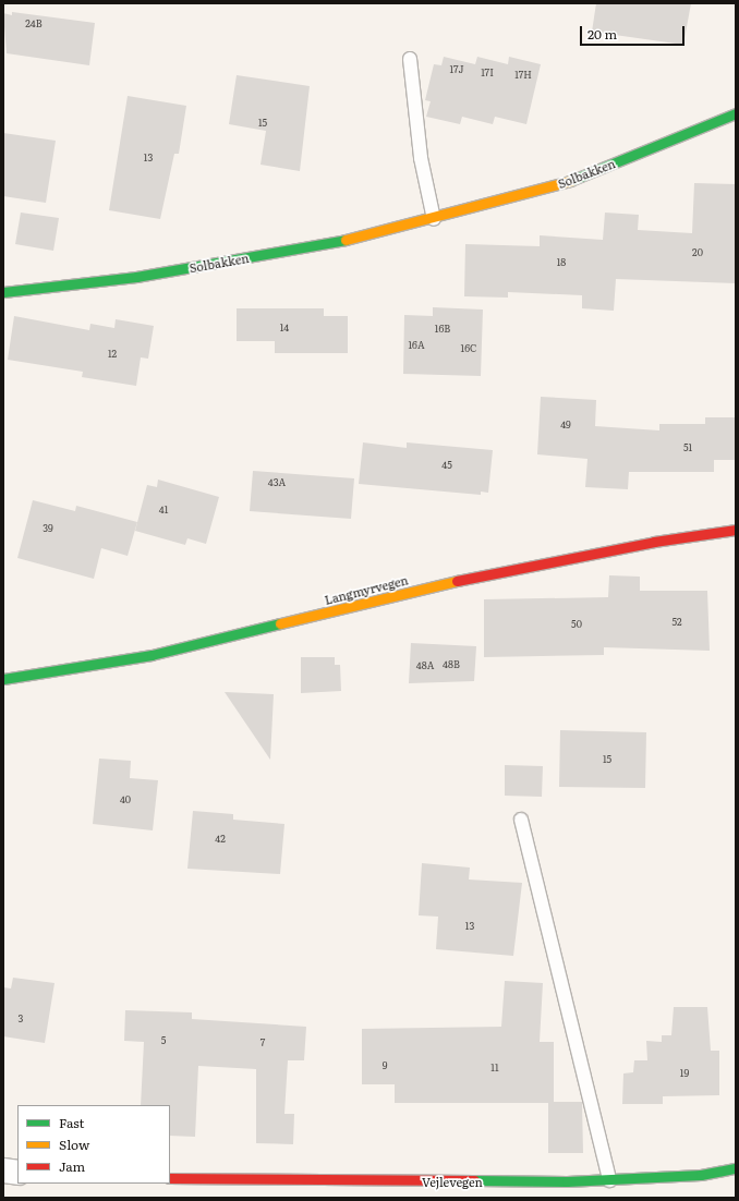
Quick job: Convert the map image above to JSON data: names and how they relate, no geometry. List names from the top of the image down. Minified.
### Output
{"streets":{"street":["Solbakken","Langmyrvegen","Vejlevegen"]},"house_numbers":["24B","17J","17I","17H","15","13","20","18","14","16B","16A","16C","12","49","51","45","43A","41","39","52","50","48B","48A","15","40","42","13","3","5","7","9","11","19"],"legend":["Fast","Slow","Jam"],"scale_bar":"20 m"}
